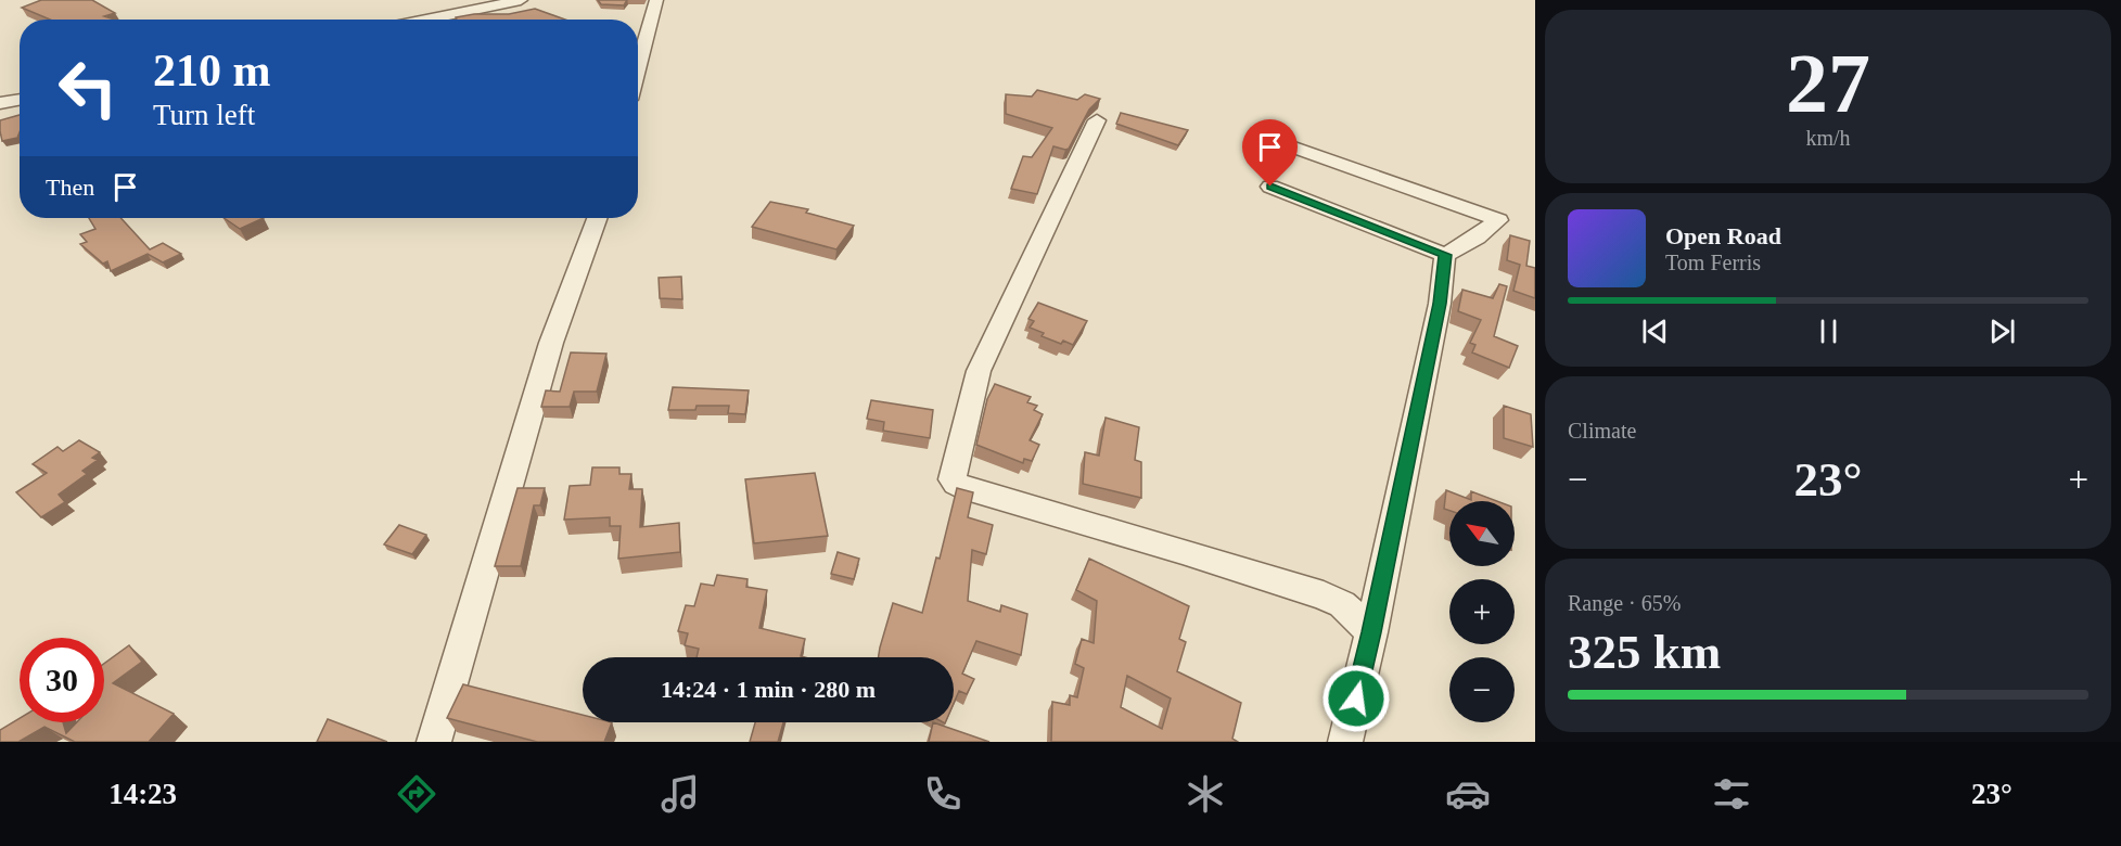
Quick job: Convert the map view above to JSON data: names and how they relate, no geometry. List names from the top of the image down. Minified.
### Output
{"north":"top left","page":{"tile":[["27","km/h"],"Climate",["Range · 65%","325 km"]],"turn":["210 m","Turn left"],"then":"Then","song":["Open Road","Tom Ferris"],"heat":["−","23°","+"],"map_buttons":["+","−"],"limit":"30","trip":"14:24 · 1 min · 280 m","tabs":["14:23","23°"]}}
